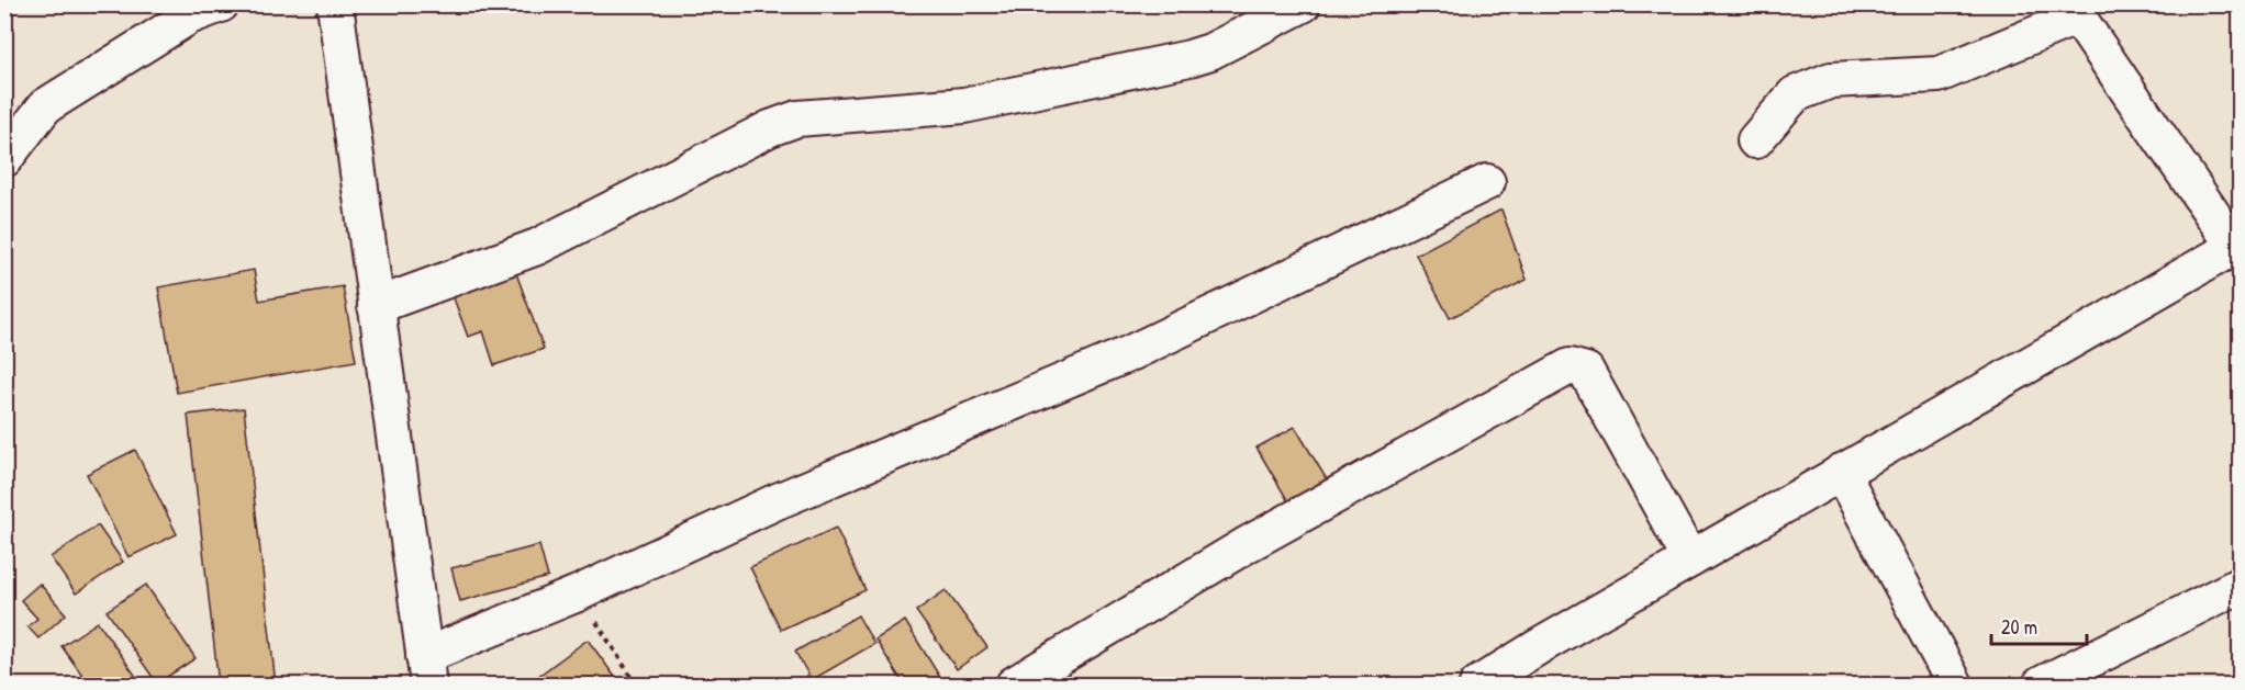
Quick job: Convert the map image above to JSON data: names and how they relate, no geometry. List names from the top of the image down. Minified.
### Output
{"scale_bar":"20 m"}
